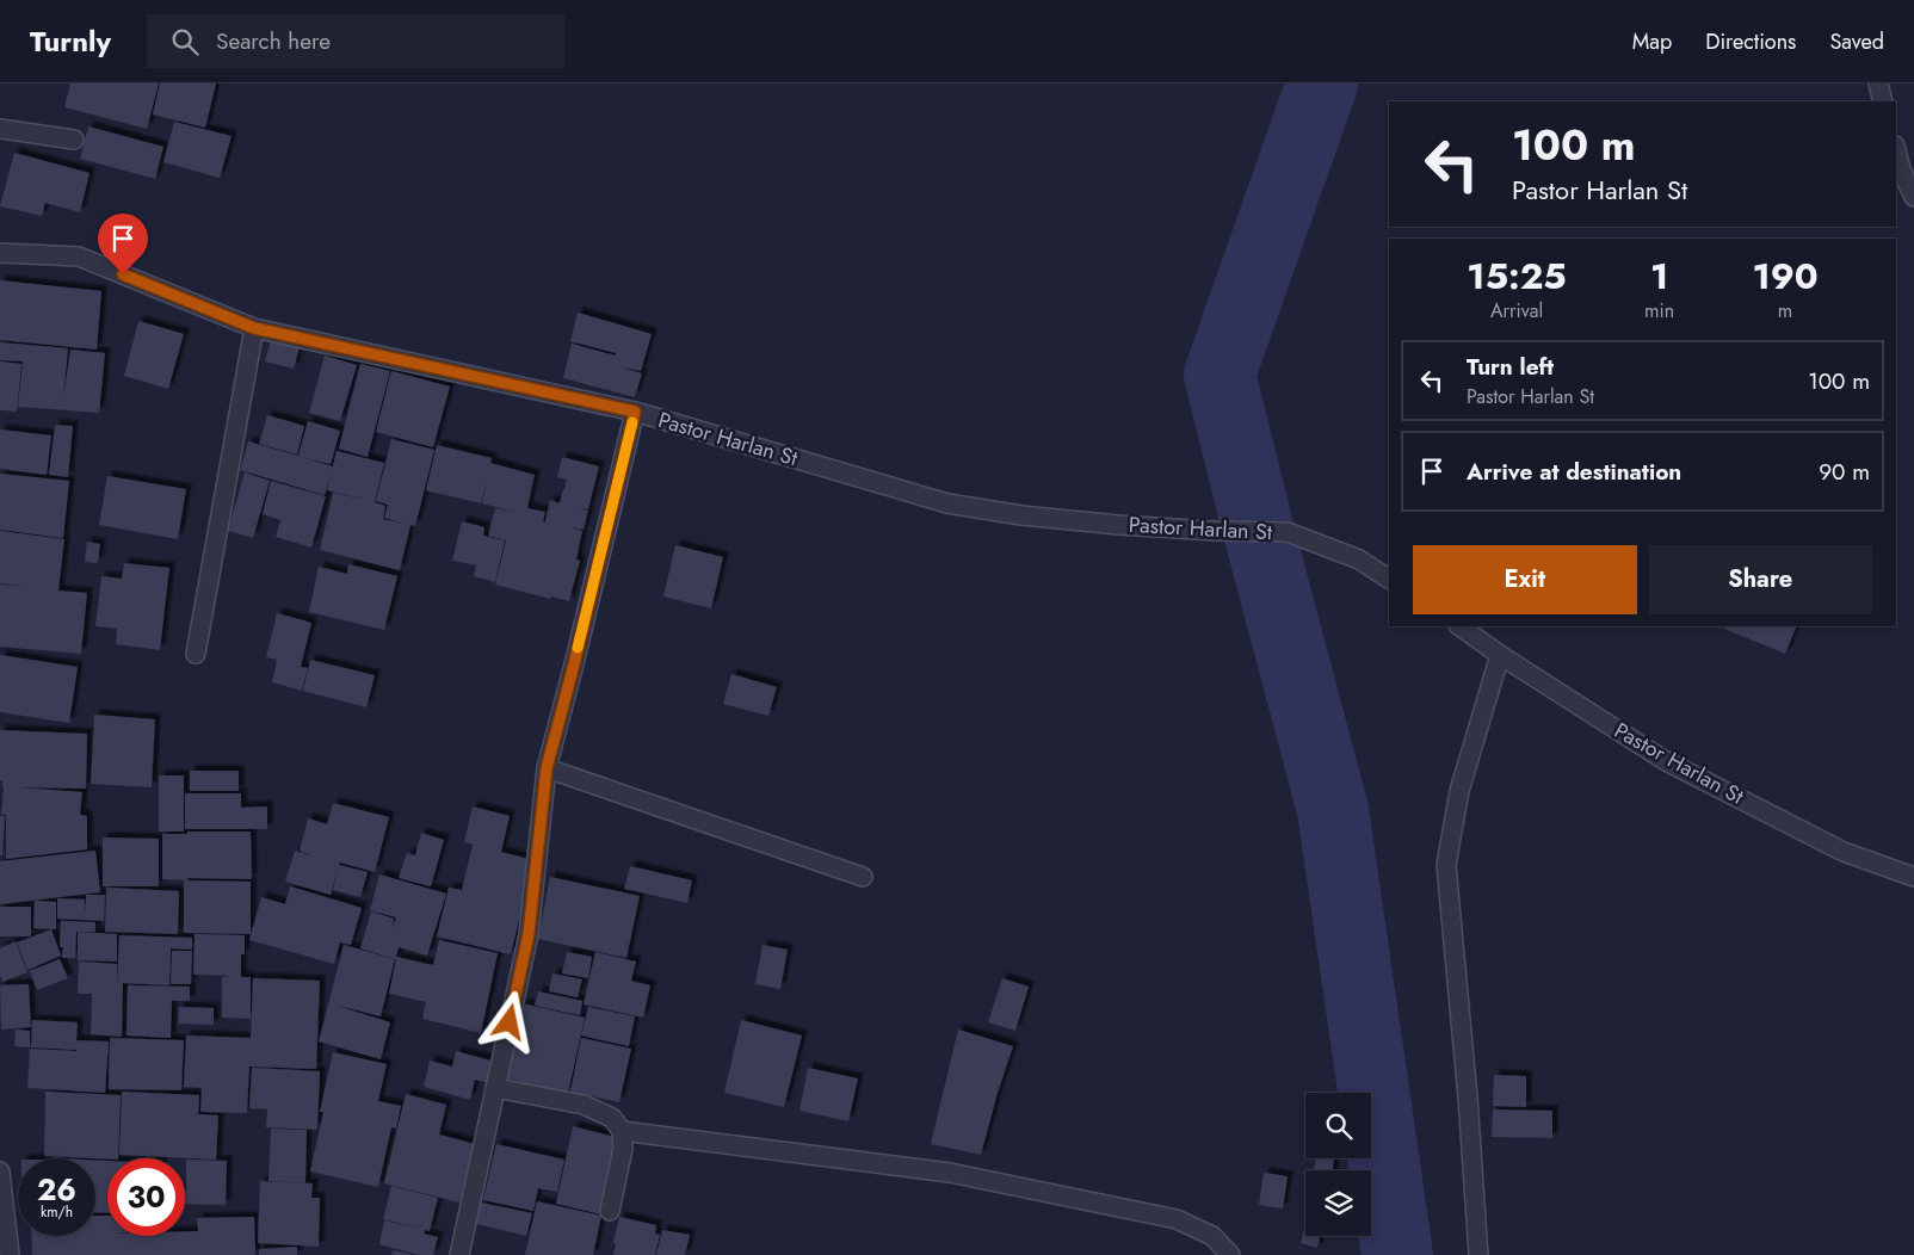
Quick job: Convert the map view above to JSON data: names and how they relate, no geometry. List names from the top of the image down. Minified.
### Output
{"streets":{"street":["Pastor Harlan St"]},"page":{"header":"Turnly","search":"Search here","nav":["Map","Directions","Saved"],"turn":["100 m","Pastor Harlan St"],"eta":["15:25","Arrival","1","min","190","m"],"list":[{"name":"Turn left","note":"Pastor Harlan St","value":"100 m"},{"name":"Arrive at destination","value":"90 m"}],"buttons":["Exit","Share"],"speed":"26 km/h","limit":"30"}}
